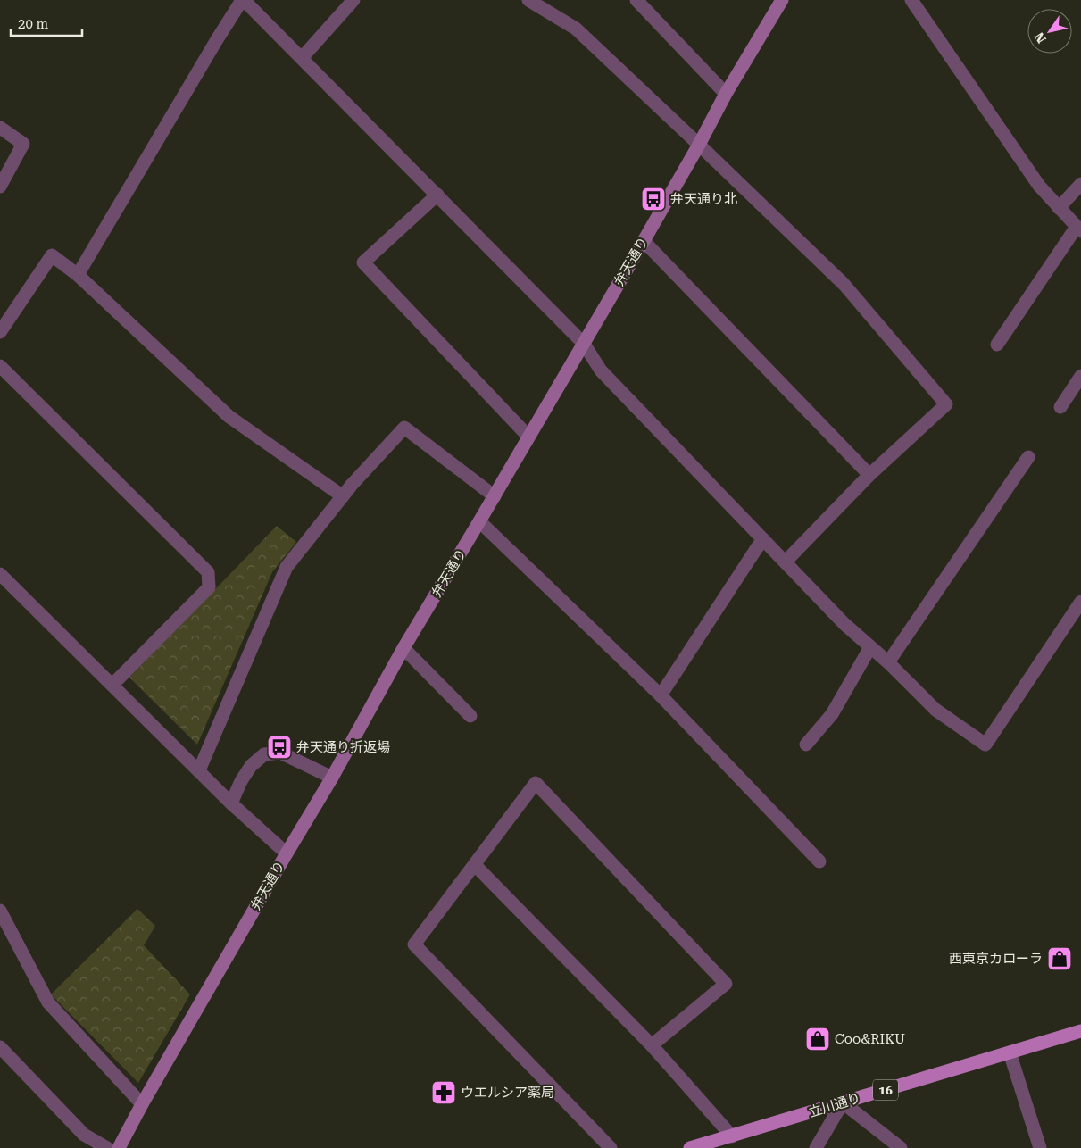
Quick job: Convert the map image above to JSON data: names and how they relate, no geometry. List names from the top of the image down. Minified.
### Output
{"streets":{"main road":["16","立川通り"],"street":["弁天通り"]},"places":{"bus stop":["弁天通り北","弁天通り折返場"],"shop":["西東京カローラ","Coo&RIKU"],"pharmacy":["ウエルシア薬局"]},"scale_bar":"20 m","north":"bottom left"}
